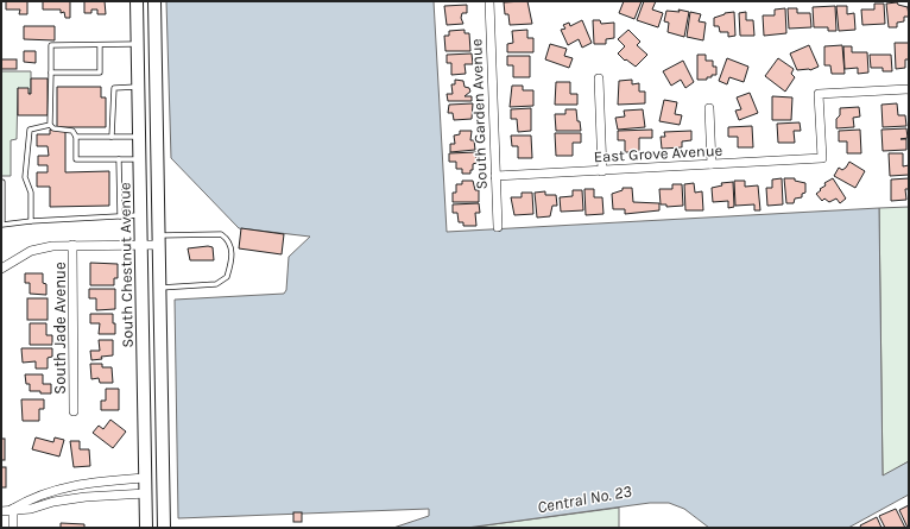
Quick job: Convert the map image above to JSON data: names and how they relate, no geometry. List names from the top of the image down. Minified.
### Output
{"streets":{"main road":["South Chestnut Avenue"],"street":["South Garden Avenue","East Grove Avenue","South Jade Avenue"]},"crossings":[["South Garden Avenue","East Grove Avenue"]],"water":["Central No. 23"]}
